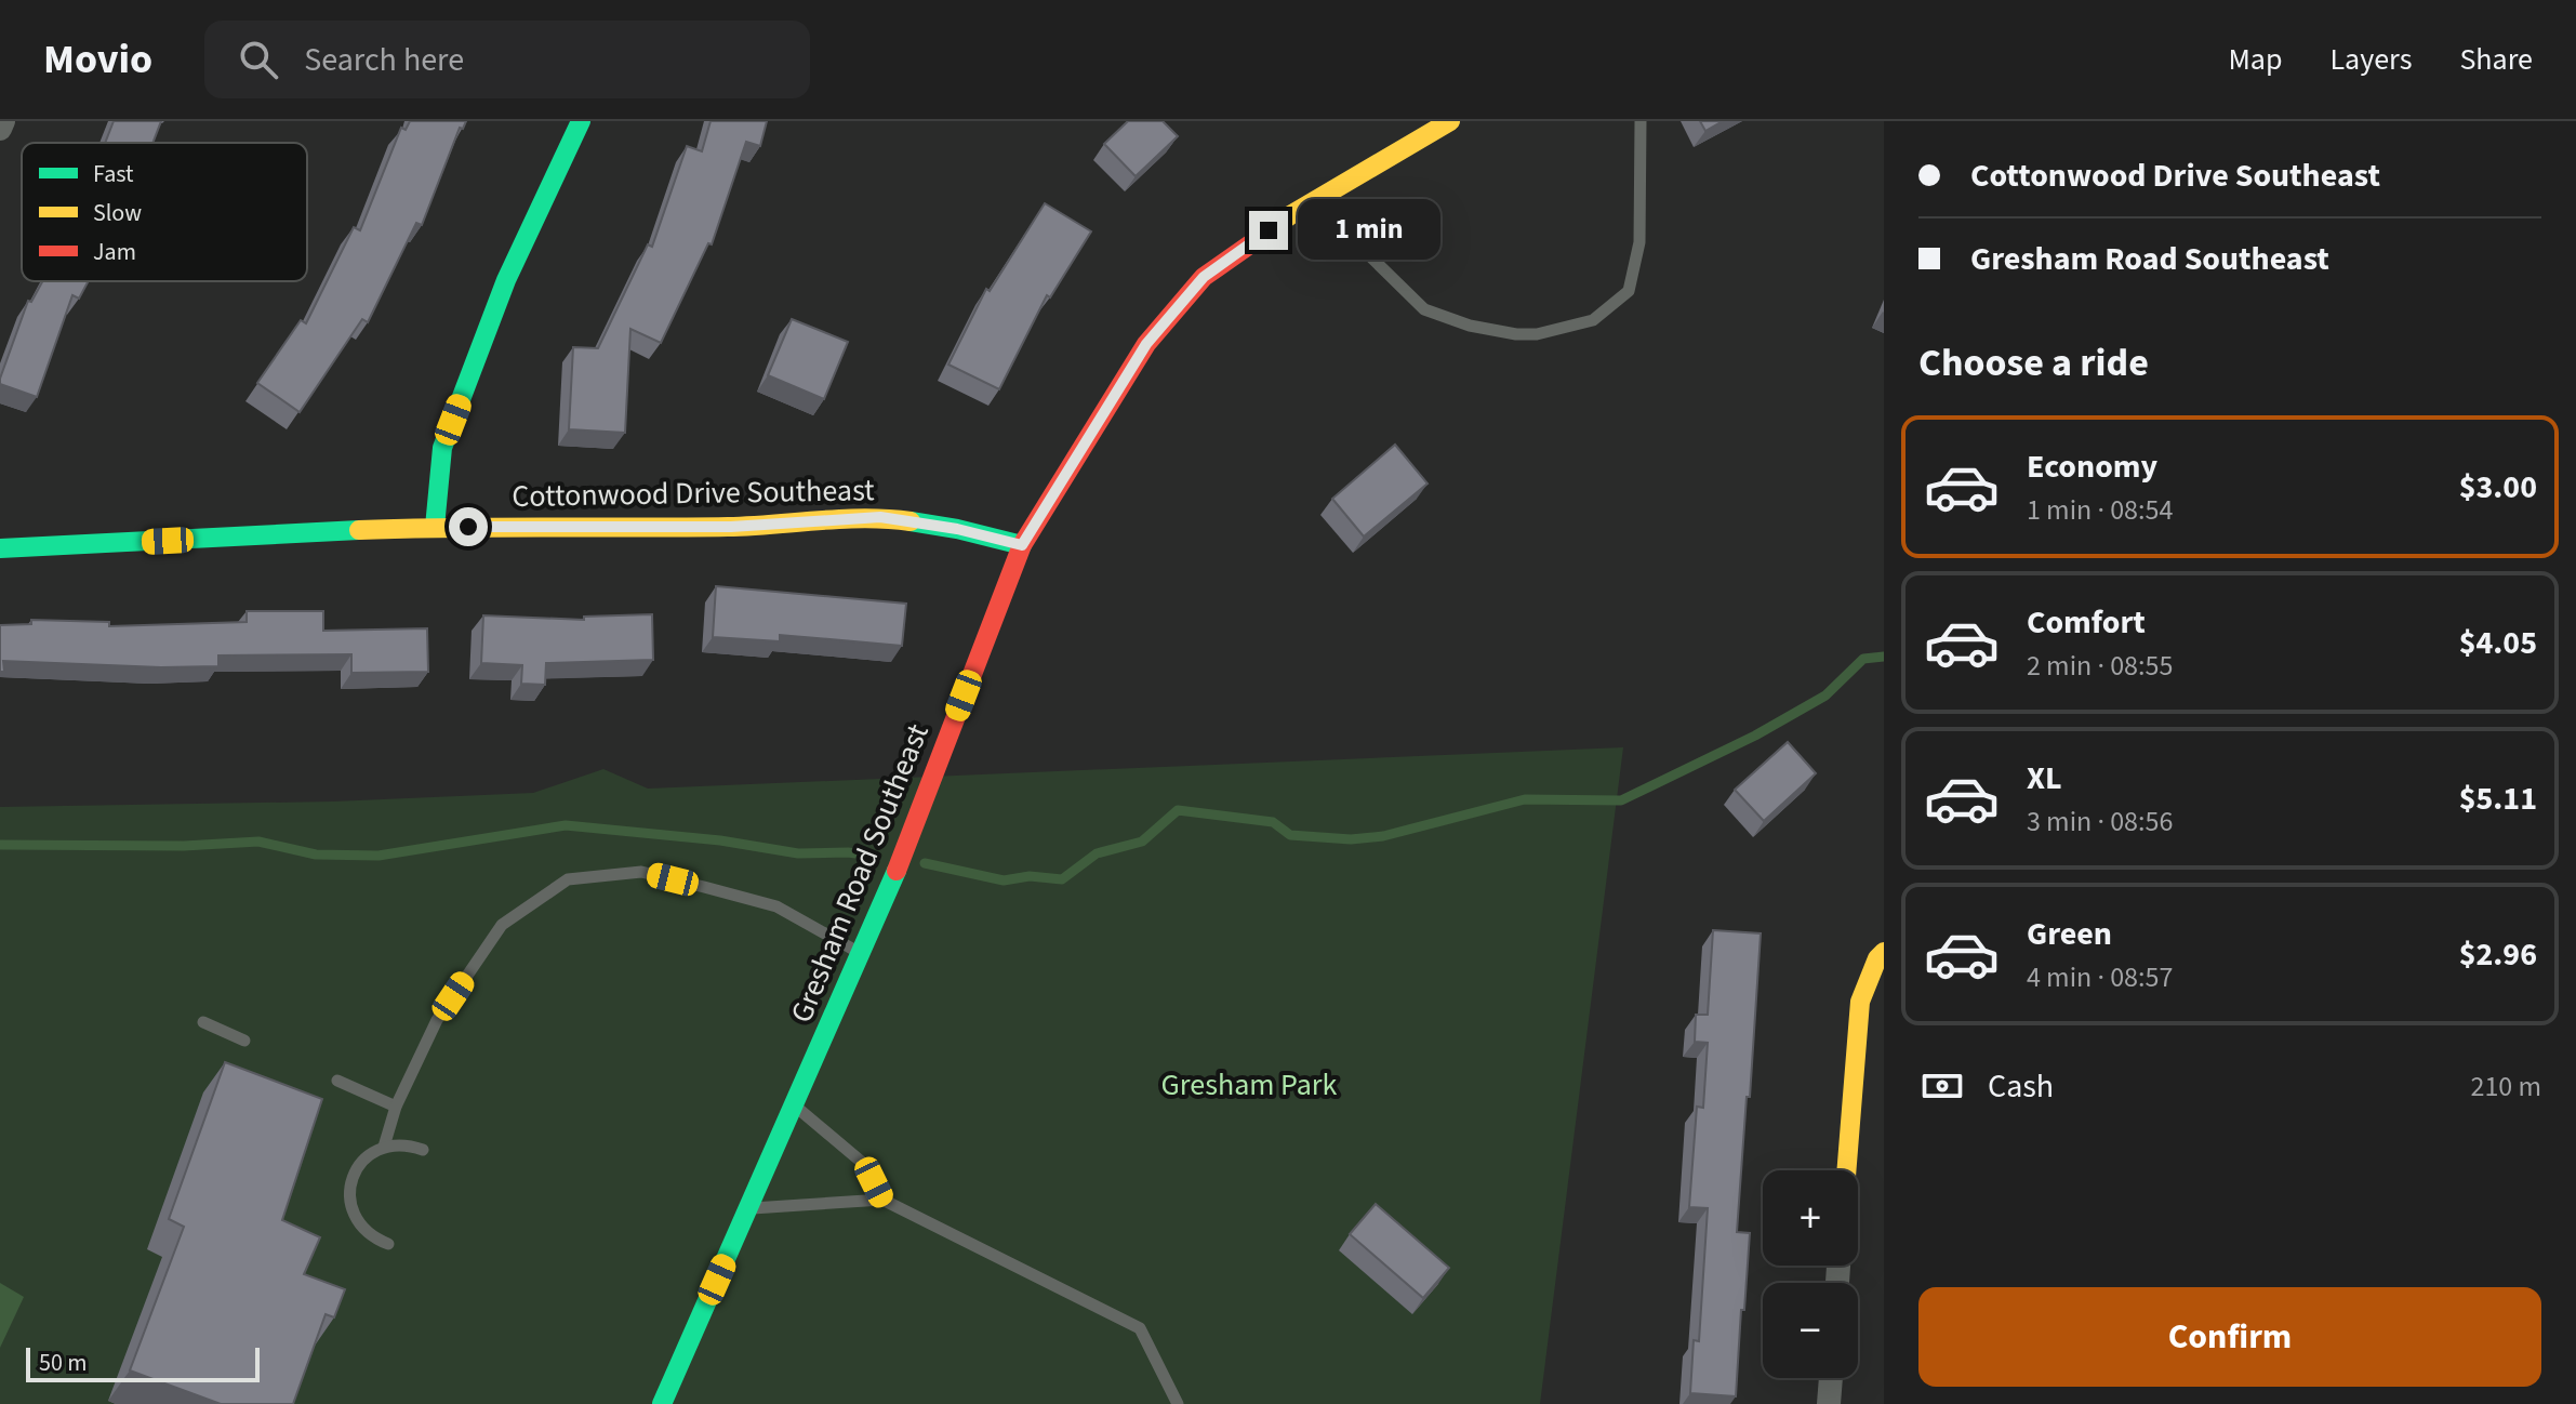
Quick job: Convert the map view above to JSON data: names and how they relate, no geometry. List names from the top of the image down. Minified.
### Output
{"streets":{"street":["Cottonwood Drive Southeast","Gresham Road Southeast"]},"crossings":[["Cottonwood Drive Southeast","Gresham Road Southeast"]],"parks":["Gresham Park"],"legend":["Fast","Slow","Jam"],"scale_bar":"50 m","page":{"header":"Movio","search":"Search here","nav":["Map","Layers","Share"],"banner":["Cottonwood Drive Southeast","Gresham Road Southeast"],"bubble":"1 min","heading":"Choose a ride","list":[{"name":"Economy","note":"1 min · 08:54","value":"$3.00"},{"name":"Comfort","note":"2 min · 08:55","value":"$4.05"},{"name":"XL","note":"3 min · 08:56","value":"$5.11"},{"name":"Green","note":"4 min · 08:57","value":"$2.96"}],"pay":["Cash","210 m"],"map_buttons":["+","−"],"buttons":"Confirm","scale":"50 m"}}
